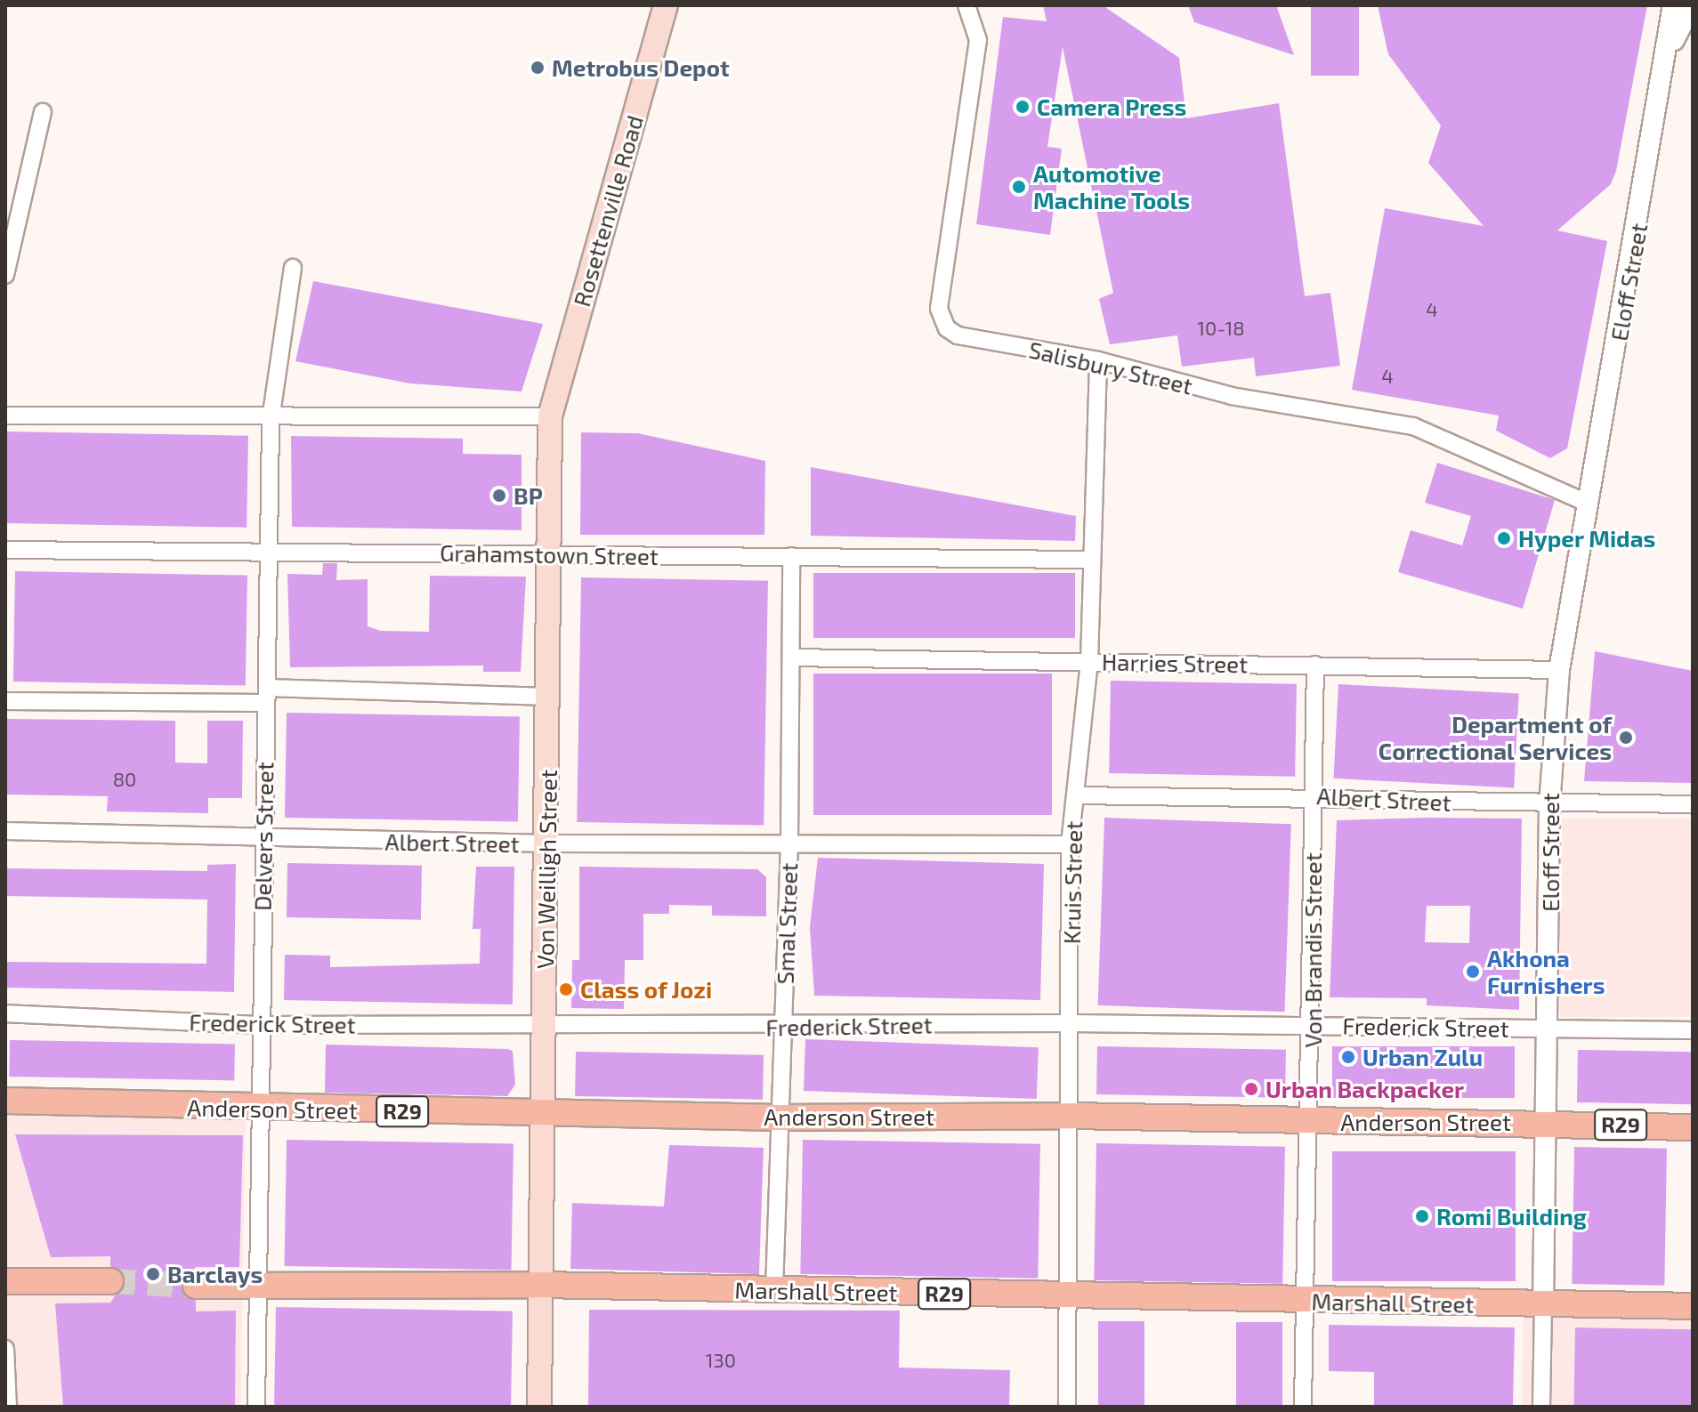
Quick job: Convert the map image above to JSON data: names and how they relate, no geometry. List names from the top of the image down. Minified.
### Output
{"streets":{"main road":["Rosettenville Road","Von Weilligh Street","Anderson Street","R29","Marshall Street"],"street":["Eloff Street","Salisbury Street","Grahamstown Street","Harries Street","Albert Street","Delvers Street","Kruis Street","Smal Street","Von Brandis Street","Frederick Street"]},"crossings":[["Rosettenville Road","Von Weilligh Street"],["Eloff Street","Salisbury Street"],["Eloff Street","Harries Street"],["Eloff Street","Albert Street"],["Eloff Street","Frederick Street"],["Eloff Street","Anderson Street"],["Eloff Street","Marshall Street"],["Salisbury Street","Kruis Street"],["Grahamstown Street","Delvers Street"],["Grahamstown Street","Von Weilligh Street"],["Grahamstown Street","Kruis Street"],["Grahamstown Street","Smal Street"],["Harries Street","Kruis Street"],["Harries Street","Smal Street"],["Harries Street","Von Brandis Street"],["Albert Street","Delvers Street"],["Albert Street","Von Weilligh Street"],["Albert Street","Kruis Street"],["Albert Street","Smal Street"],["Albert Street","Von Brandis Street"],["Delvers Street","Frederick Street"],["Delvers Street","Anderson Street"],["Delvers Street","Marshall Street"],["Von Weilligh Street","Frederick Street"],["Von Weilligh Street","Anderson Street"],["Von Weilligh Street","Marshall Street"],["Kruis Street","Frederick Street"],["Kruis Street","Anderson Street"],["Kruis Street","Marshall Street"],["Smal Street","Frederick Street"],["Smal Street","Anderson Street"],["Smal Street","Marshall Street"],["Von Brandis Street","Frederick Street"],["Von Brandis Street","Anderson Street"],["Von Brandis Street","Marshall Street"]],"places":["Metrobus Depot","Camera Press","Automotive Machine Tools","BP","Hyper Midas","Department of Correctional Services","Akhona Furnishers","Class of Jozi","Urban Zulu","Urban Backpacker","Romi Building","Barclays"],"house_numbers":["4","10-18","4","80","130"]}
